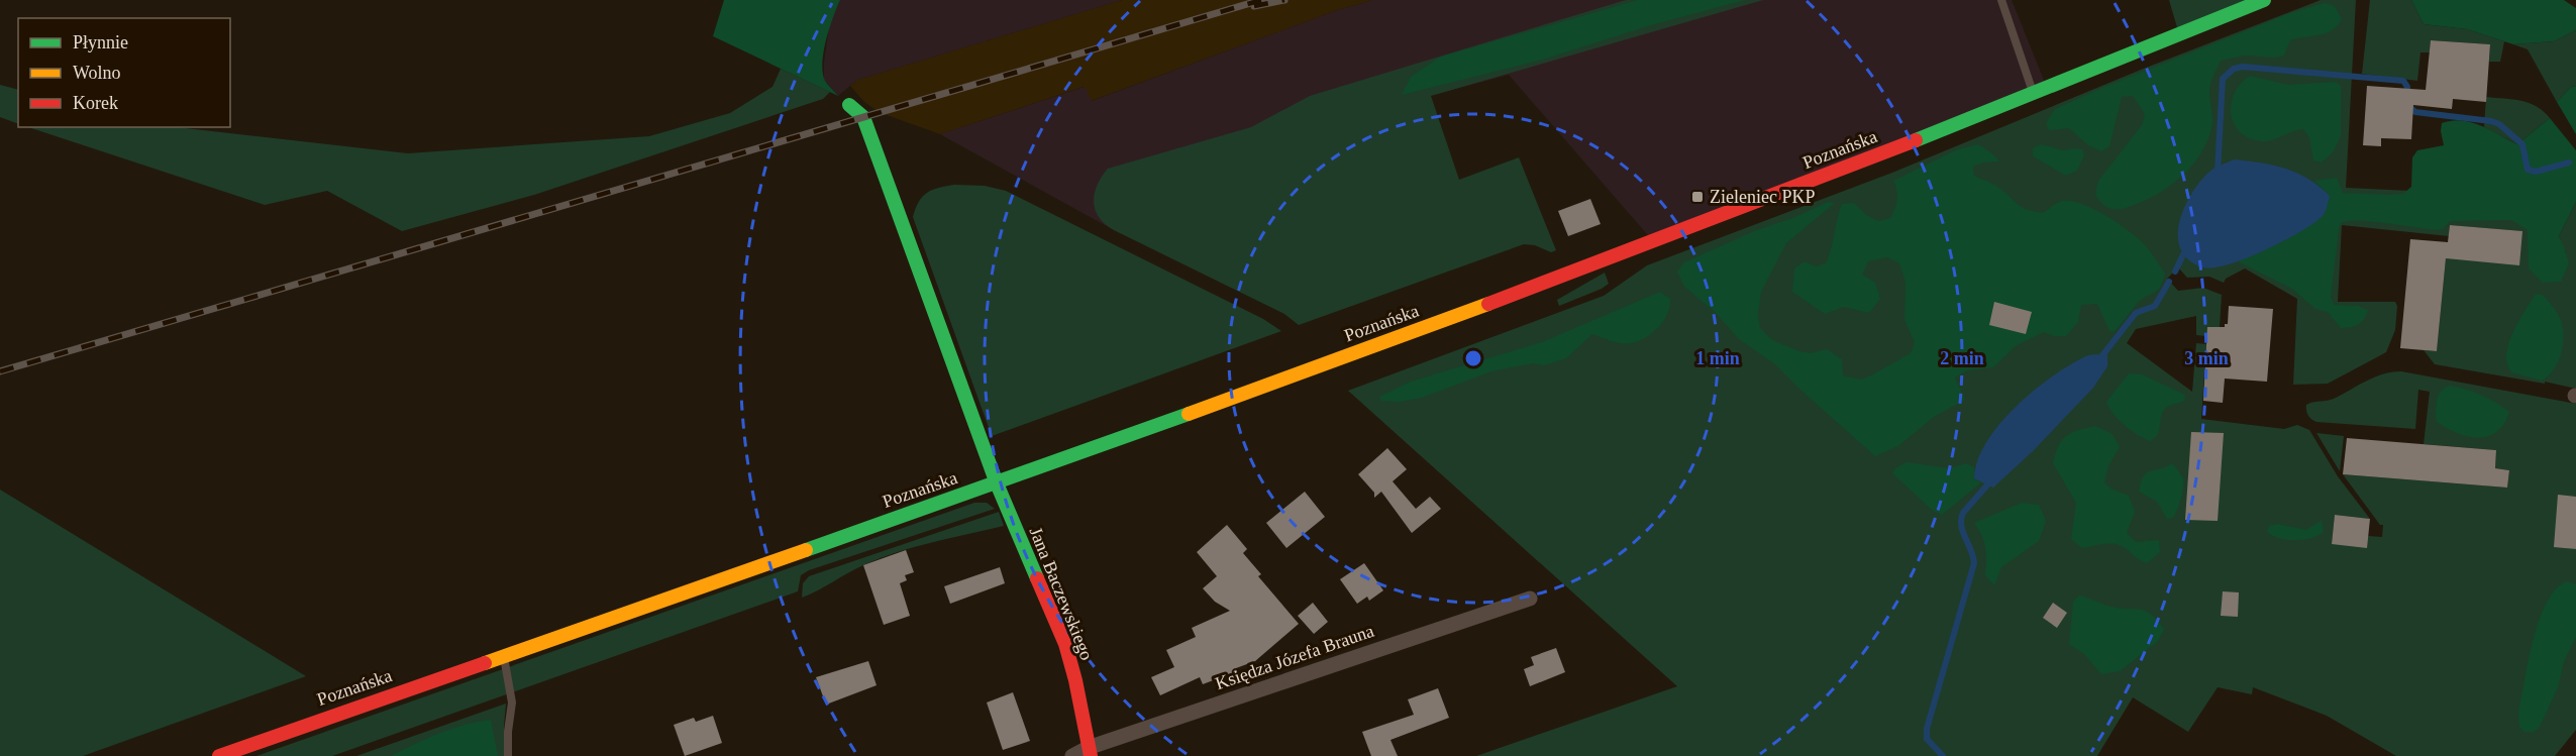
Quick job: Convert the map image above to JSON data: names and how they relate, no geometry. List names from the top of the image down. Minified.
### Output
{"streets":{"main road":["Poznańska","Jana Baczewskiego"],"street":["Księdza Józefa Brauna"]},"crossings":[["Poznańska","Jana Baczewskiego"],["Jana Baczewskiego","Księdza Józefa Brauna"]],"places":{"transit":["Zieleniec PKP"]},"legend":["Płynnie","Wolno","Korek"],"rings":["1 min","2 min","3 min"]}
